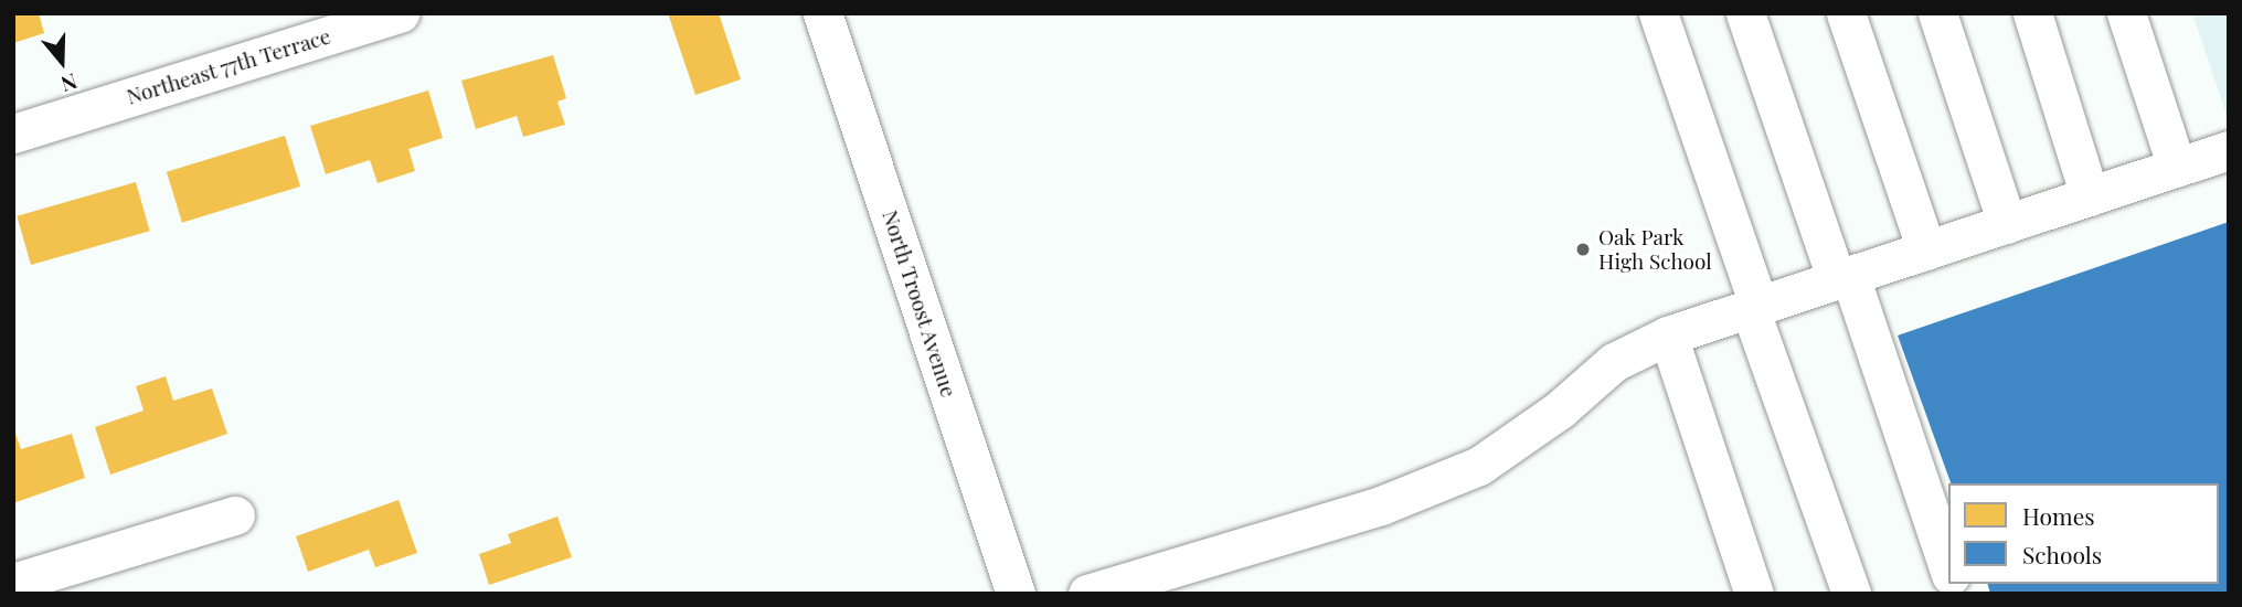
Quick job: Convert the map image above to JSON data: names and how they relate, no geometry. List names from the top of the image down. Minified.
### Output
{"streets":{"street":["Northeast 77th Terrace","North Troost Avenue"]},"places":["Oak Park High School"],"legend":["Homes","Schools"],"north":"bottom"}
